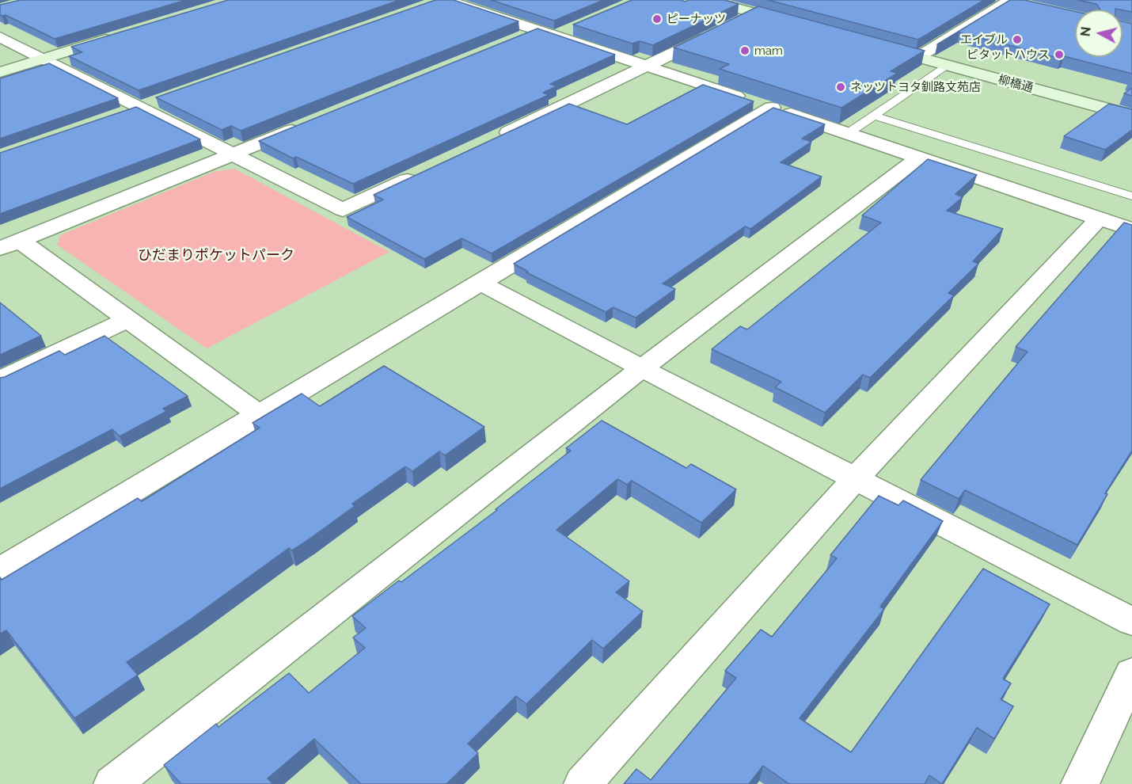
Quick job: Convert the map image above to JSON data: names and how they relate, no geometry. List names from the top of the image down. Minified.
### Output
{"streets":{"street":["柳橋通"]},"parks":["ひだまりポケットパーク"],"places":["ピーナッツ","エイブル","mam","ピタットハウス","ネッツトヨタ釧路文苑店"],"north":"left"}
